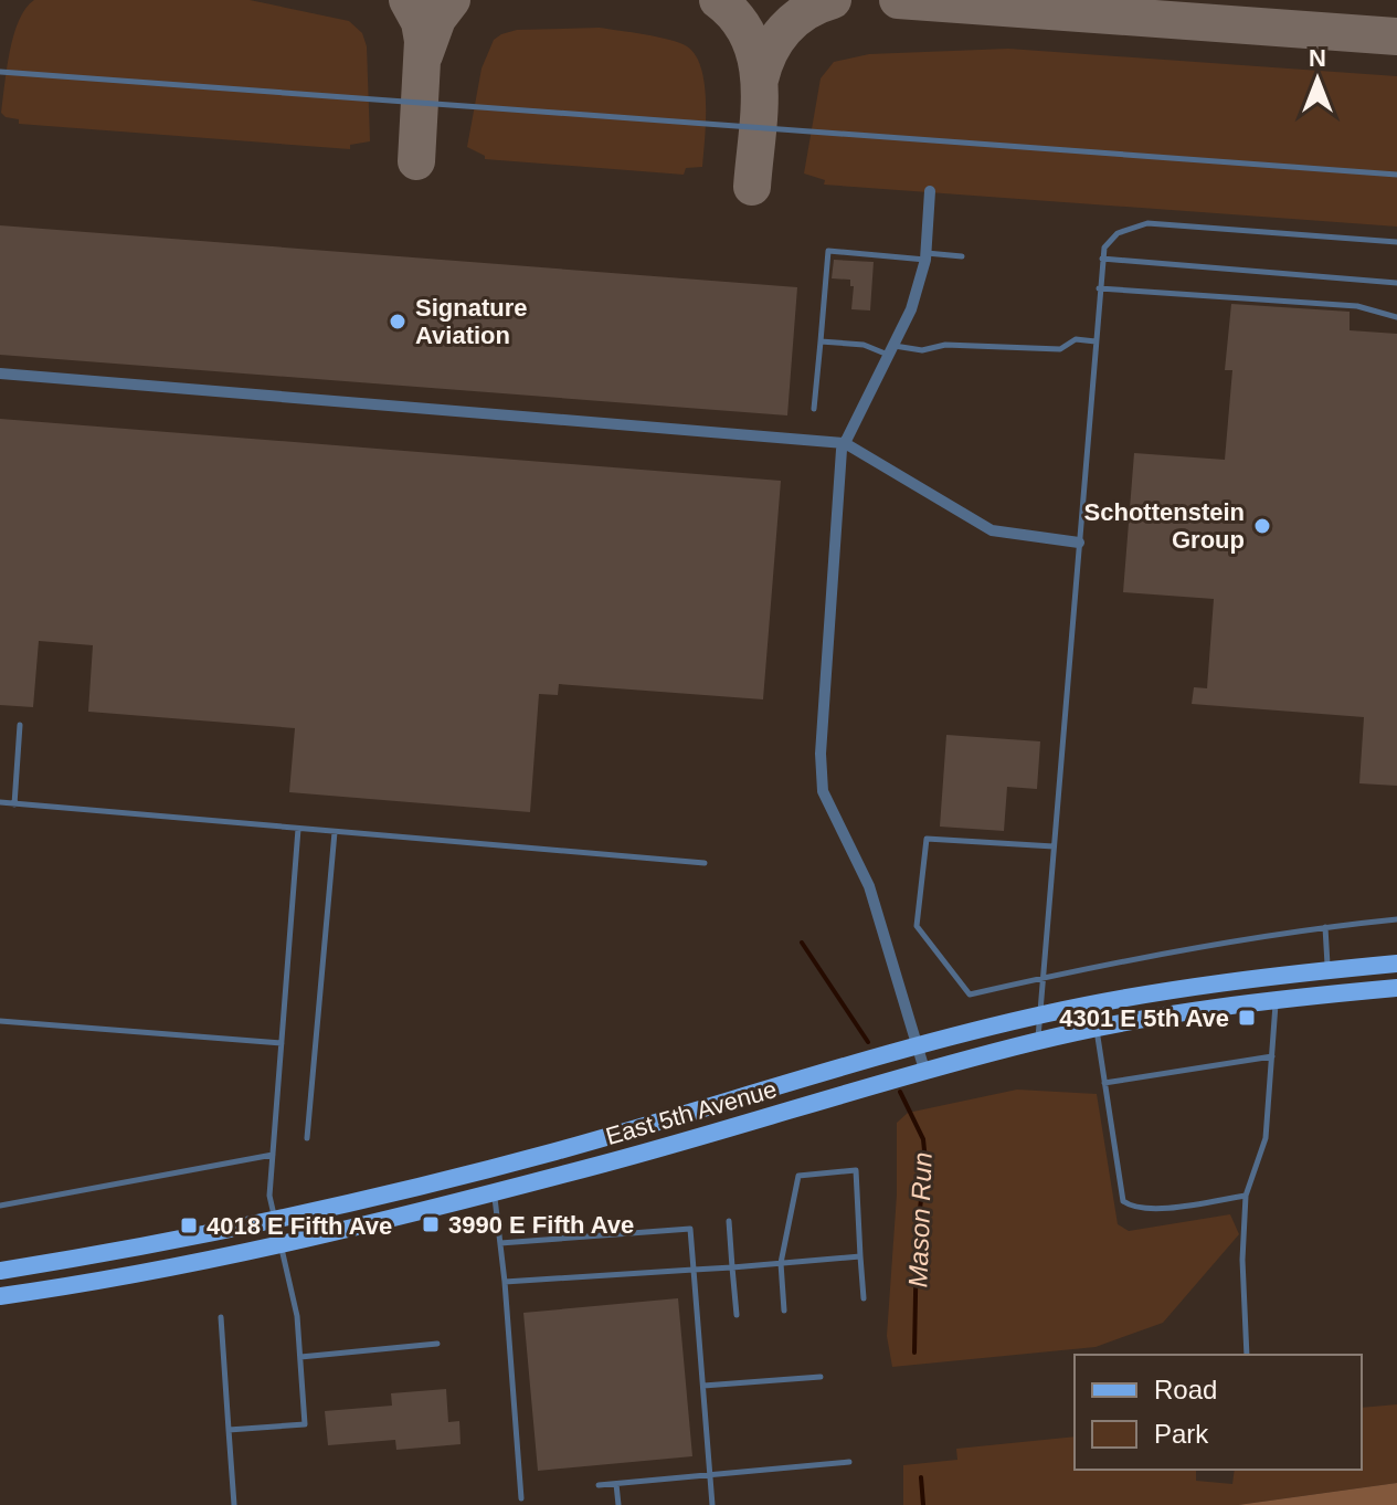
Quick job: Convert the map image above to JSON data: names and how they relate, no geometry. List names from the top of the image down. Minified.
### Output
{"streets":{"main road":["East 5th Avenue"]},"water":["Mason Run"],"places":{"other":["Signature Aviation","Schottenstein Group"],"transit":["4301 E 5th Ave","3990 E Fifth Ave","4018 E Fifth Ave"]},"legend":["Road","Park"],"north":"top"}
